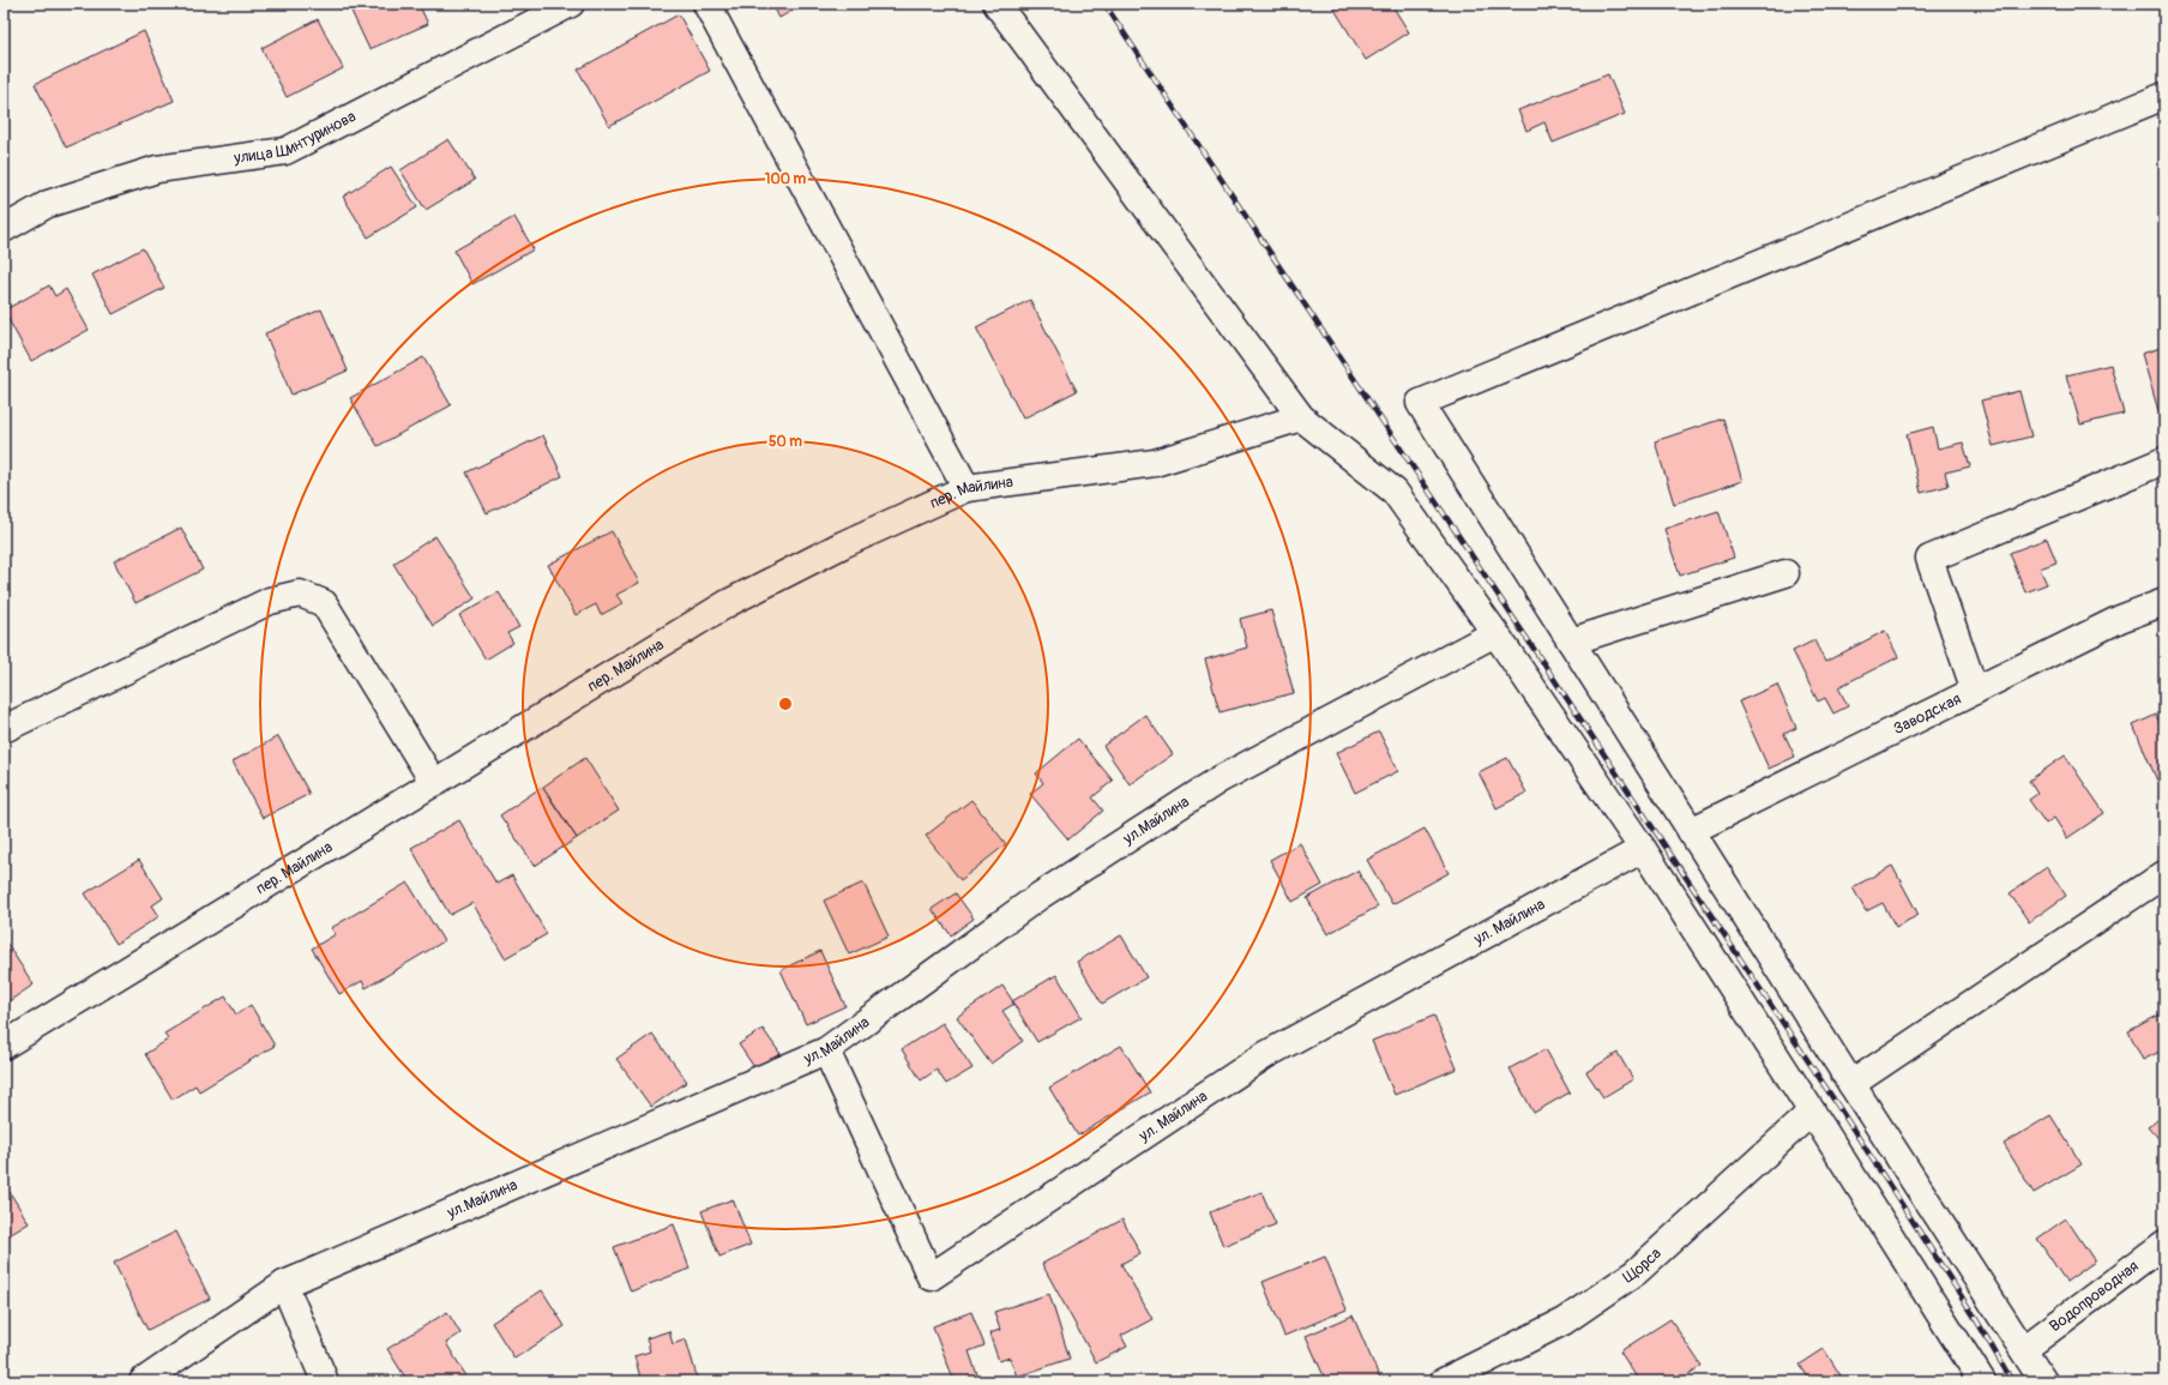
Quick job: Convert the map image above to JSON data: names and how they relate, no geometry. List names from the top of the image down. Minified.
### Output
{"streets":{"street":["улица Шинтуринова","пер. Майлина","Заводская","ул.Майлина","ул. Майлина","Щорса","Водопроводная"]},"crossings":[["ул.Майлина","ул. Майлина"]],"rings":["100 m","50 m"]}
